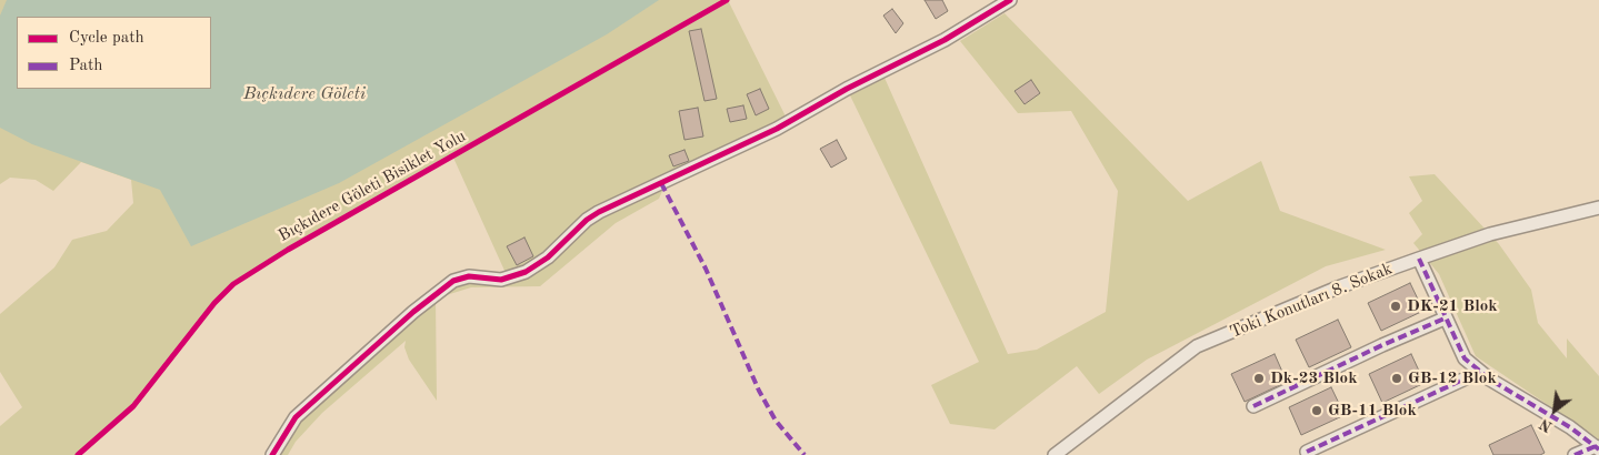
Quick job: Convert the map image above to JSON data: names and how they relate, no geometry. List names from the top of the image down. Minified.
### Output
{"streets":{"street":["Toki Konutları 8. Sokak"],"cycle path":["Bıçkıdere Göleti Bisiklet Yolu"]},"water":["Bıçkıdere Göleti"],"places":["DK-21 Blok","Dk-23 Blok","GB-12 Blok","GB-11 Blok"],"legend":["Cycle path","Path"],"north":"bottom left"}
